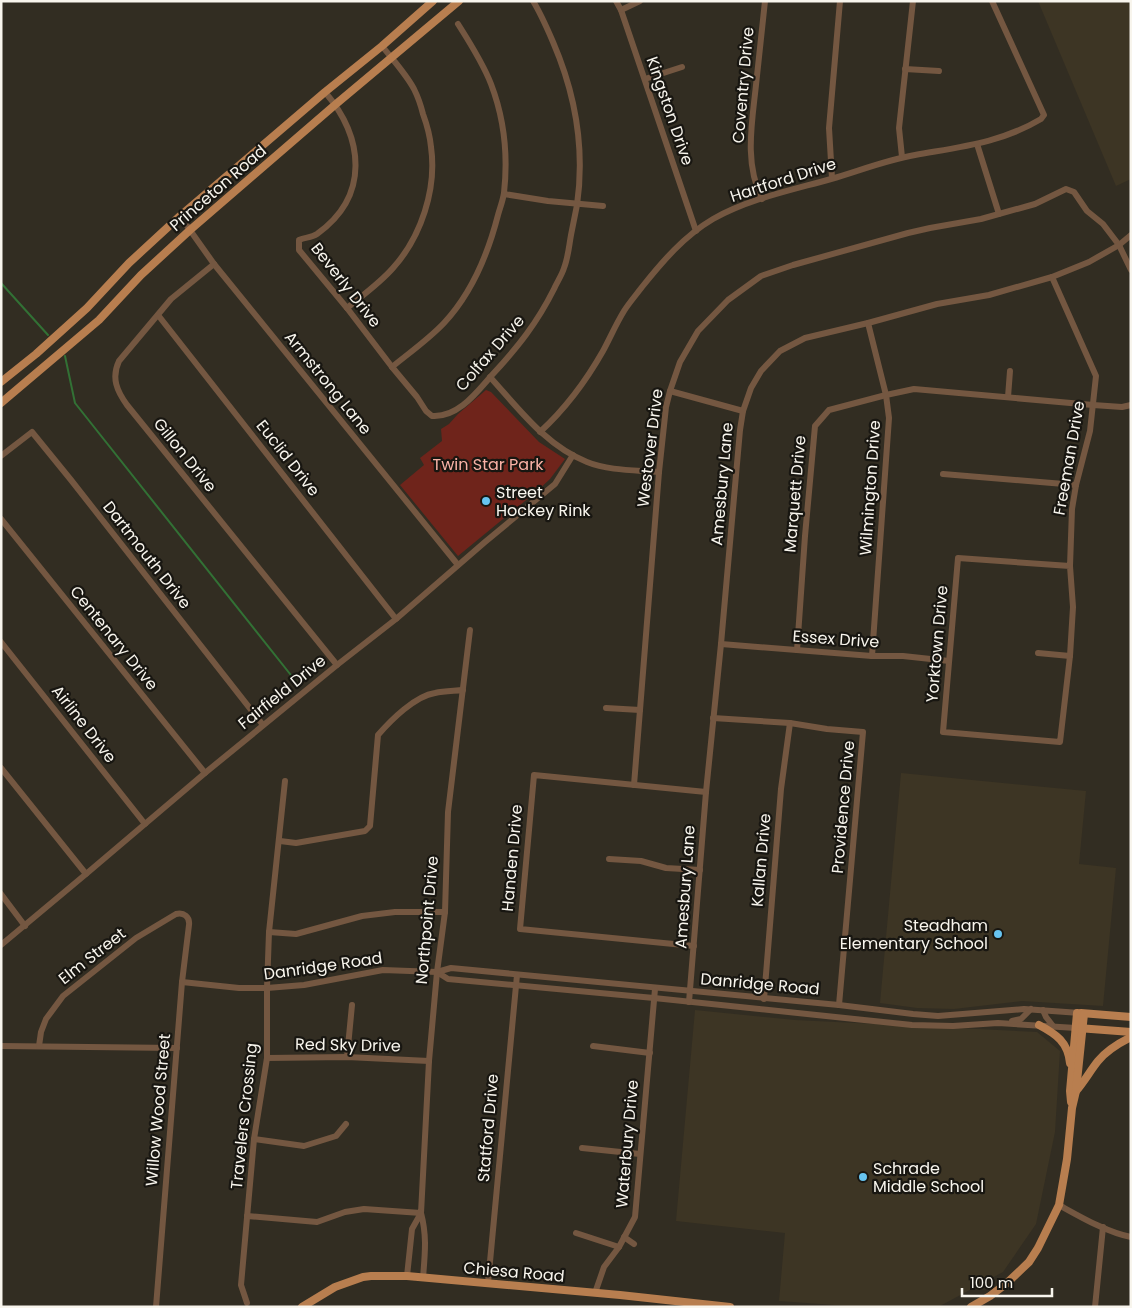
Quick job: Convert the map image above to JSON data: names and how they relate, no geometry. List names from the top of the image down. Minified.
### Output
{"streets":{"main road":["Princeton Road","Chiesa Road"],"street":["Coventry Drive","Kingston Drive","Hartford Drive","Beverly Drive","Colfax Drive","Armstrong Lane","Westover Drive","Gillon Drive","Euclid Drive","Freeman Drive","Amesbury Lane","Wilmington Drive","Marquett Drive","Dartmouth Drive","Centenary Drive","Essex Drive","Yorktown Drive","Fairfield Drive","Airline Drive","Providence Drive","Handen Drive","Kallan Drive","Northpoint Drive","Elm Street","Danridge Road","Red Sky Drive","Willow Wood Street","Travelers Crossing","Statford Drive","Waterbury Drive"]},"crossings":[["Coventry Drive","Hartford Drive"],["Kingston Drive","Hartford Drive"],["Princeton Road","Beverly Drive"],["Princeton Road","Armstrong Lane"],["Beverly Drive","Colfax Drive"],["Armstrong Lane","Gillon Drive"],["Armstrong Lane","Fairfield Drive"],["Westover Drive","Amesbury Lane"],["Westover Drive","Handen Drive"],["Gillon Drive","Euclid Drive"],["Gillon Drive","Fairfield Drive"],["Euclid Drive","Fairfield Drive"],["Freeman Drive","Amesbury Lane"],["Freeman Drive","Marquett Drive"],["Freeman Drive","Yorktown Drive"],["Amesbury Lane","Wilmington Drive"],["Amesbury Lane","Essex Drive"],["Amesbury Lane","Providence Drive"],["Amesbury Lane","Handen Drive"],["Amesbury Lane","Danridge Road"],["Wilmington Drive","Marquett Drive"],["Wilmington Drive","Essex Drive"],["Marquett Drive","Essex Drive"],["Dartmouth Drive","Fairfield Drive"],["Centenary Drive","Fairfield Drive"],["Essex Drive","Yorktown Drive"],["Fairfield Drive","Airline Drive"],["Providence Drive","Kallan Drive"],["Providence Drive","Danridge Road"],["Kallan Drive","Danridge Road"],["Northpoint Drive","Danridge Road"],["Northpoint Drive","Red Sky Drive"],["Northpoint Drive","Chiesa Road"],["Elm Street","Willow Wood Street"],["Danridge Road","Willow Wood Street"],["Danridge Road","Travelers Crossing"],["Danridge Road","Statford Drive"],["Danridge Road","Waterbury Drive"],["Red Sky Drive","Travelers Crossing"],["Statford Drive","Chiesa Road"],["Waterbury Drive","Chiesa Road"]],"parks":["Twin Star Park"],"places":["Street Hockey Rink","Steadham Elementary School","Schrade Middle School"],"scale_bar":"100 m"}
